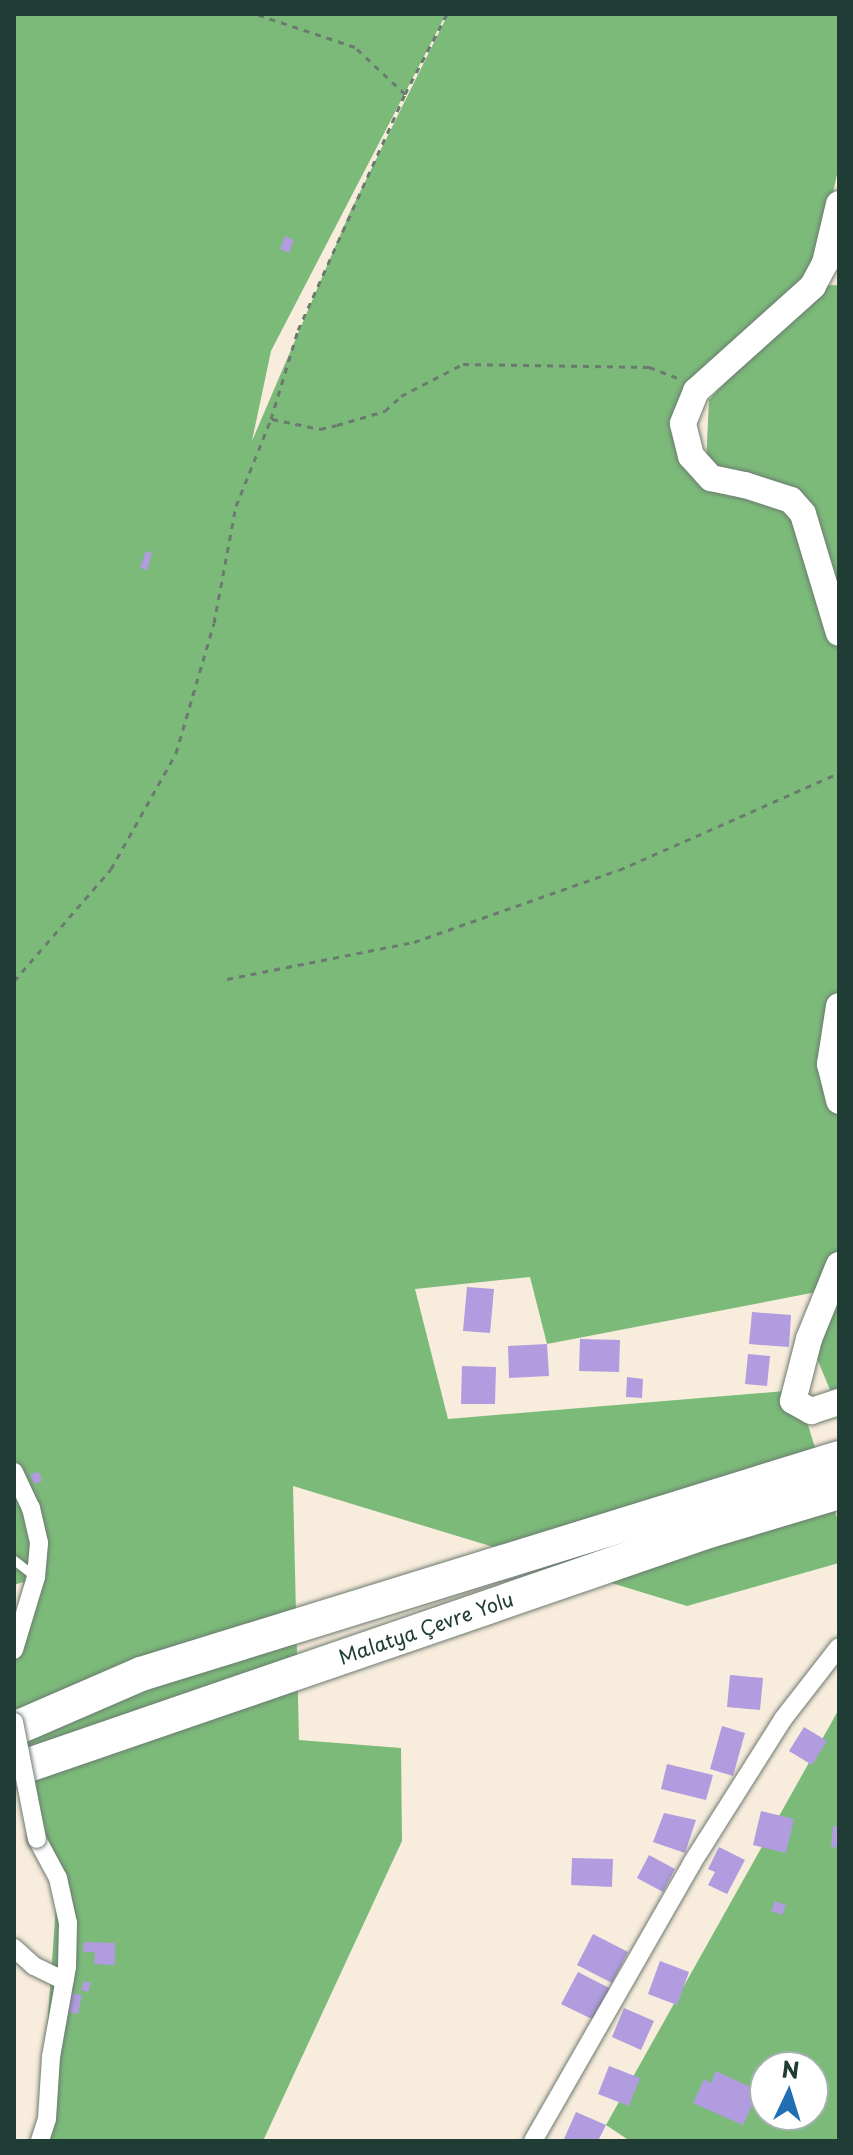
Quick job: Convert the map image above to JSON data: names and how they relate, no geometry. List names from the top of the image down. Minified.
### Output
{"streets":{"highway":["Malatya Çevre Yolu"]},"north":"top"}
